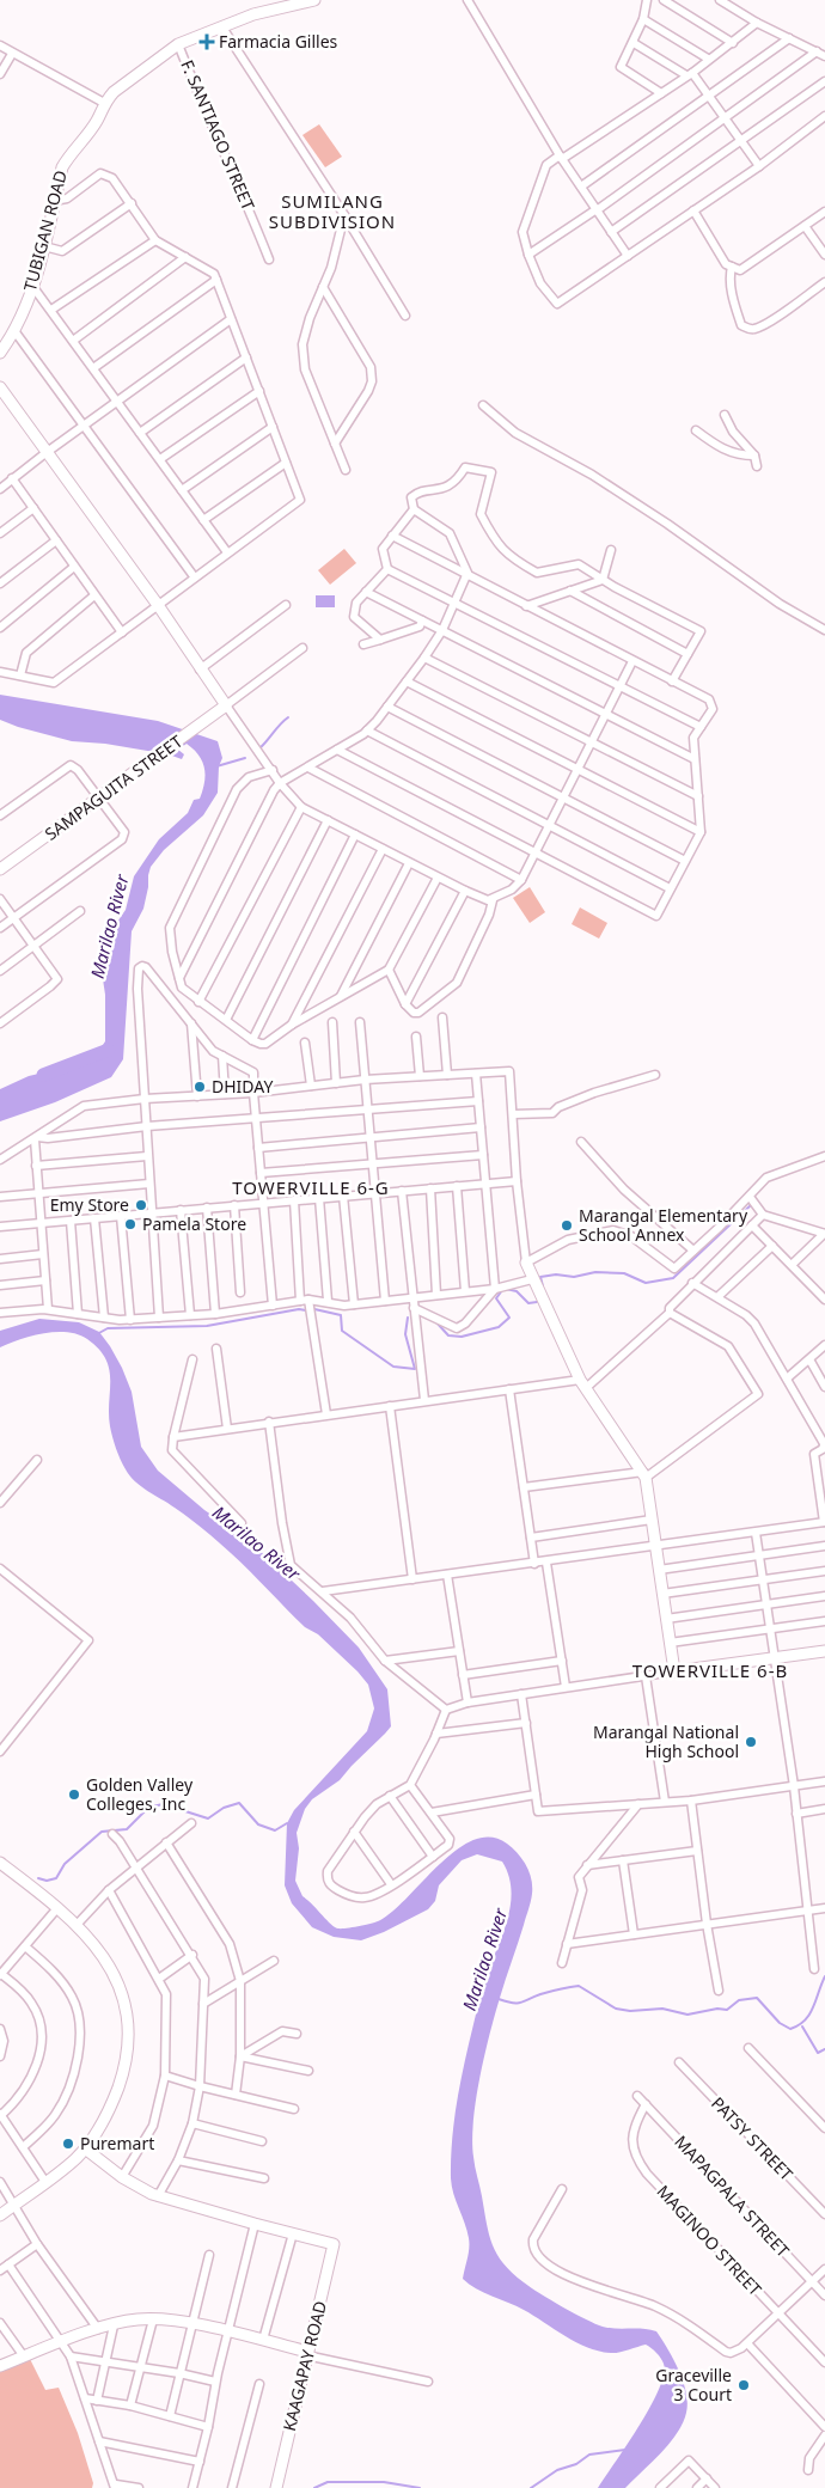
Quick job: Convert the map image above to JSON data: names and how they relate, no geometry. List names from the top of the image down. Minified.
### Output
{"streets":{"street":["F. SANTIAGO STREET","TUBIGAN ROAD","SAMPAGUITA STREET","PATSY STREET","MAPAGPALA STREET","MAGINOO STREET","KAAGAPAY ROAD"]},"crossings":[["F. SANTIAGO STREET","TUBIGAN ROAD"],["MAPAGPALA STREET","MAGINOO STREET"]],"districts":["SUMILANG SUBDIVISION","TOWERVILLE 6-G","TOWERVILLE 6-B"],"water":["Marilao River"],"places":{"health":["Farmacia Gilles"],"other":["DHIDAY","Emy Store","Pamela Store","Marangal Elementary School Annex","Marangal National High School","Golden Valley Colleges, Inc","Puremart","Graceville 3 Court"]}}
